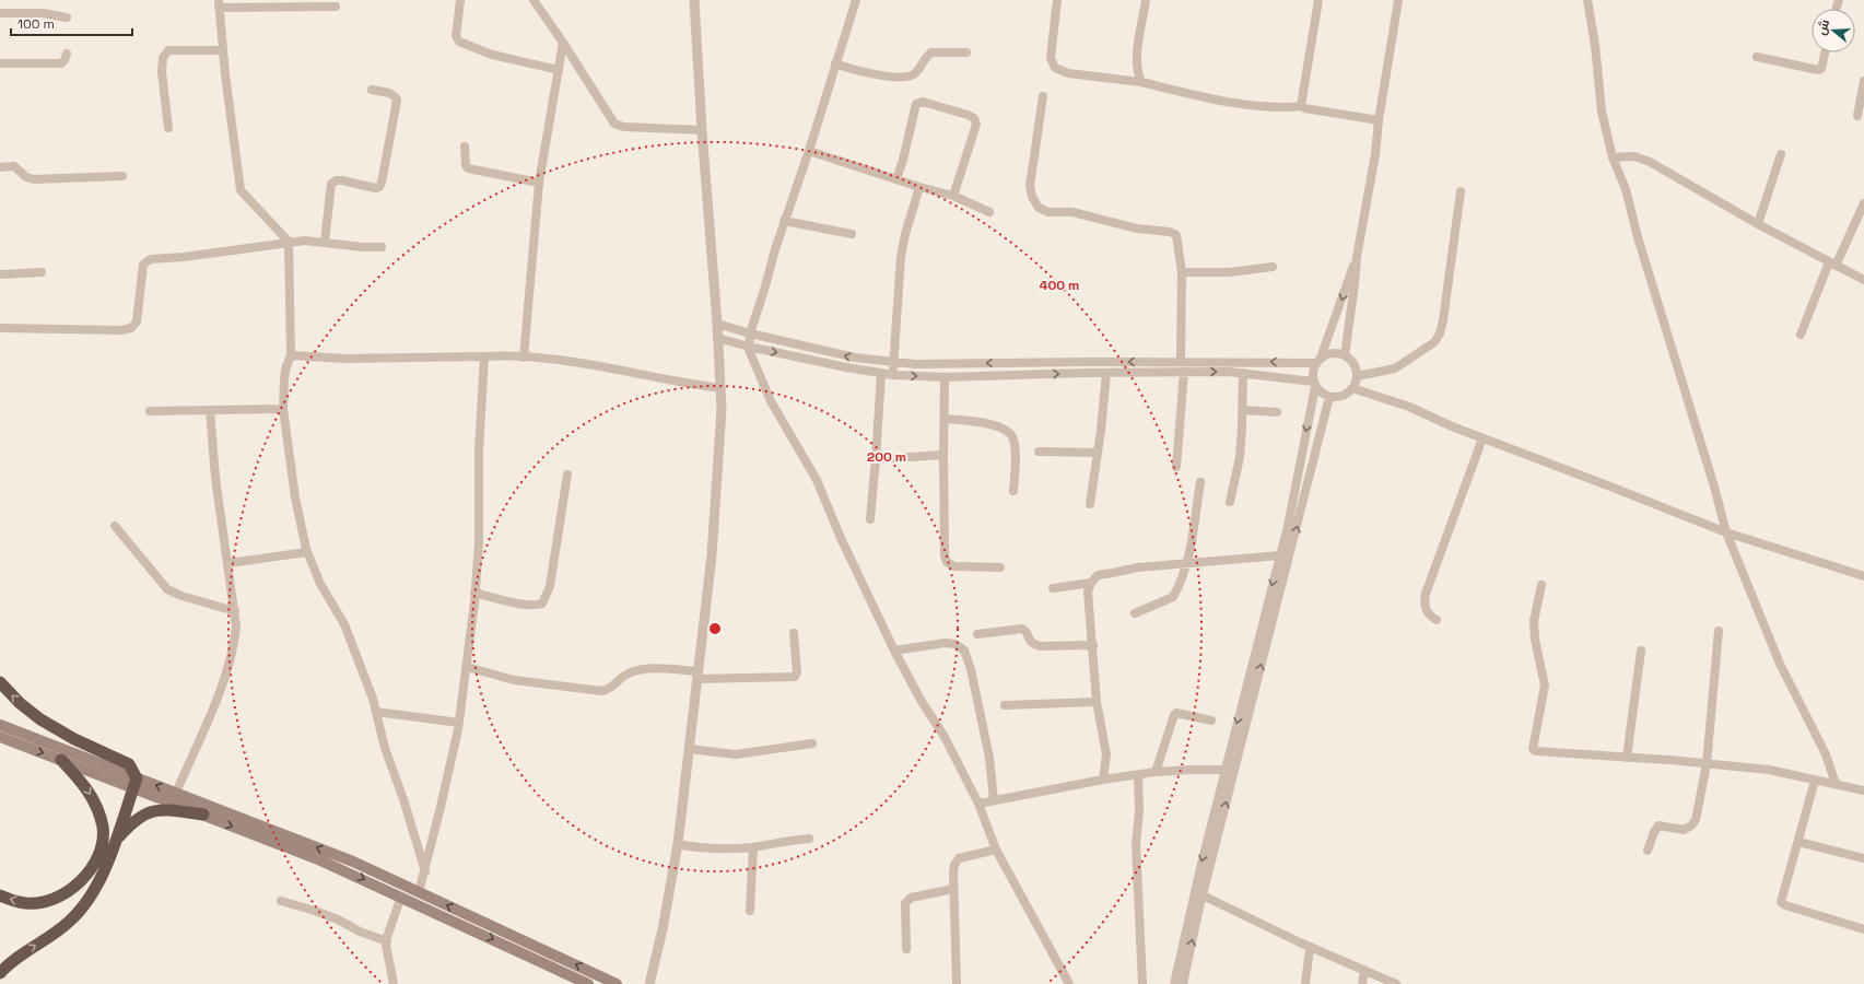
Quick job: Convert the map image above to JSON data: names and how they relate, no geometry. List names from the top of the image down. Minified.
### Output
{"scale_bar":"100 m","north":"left","rings":["400 m","200 m"]}
